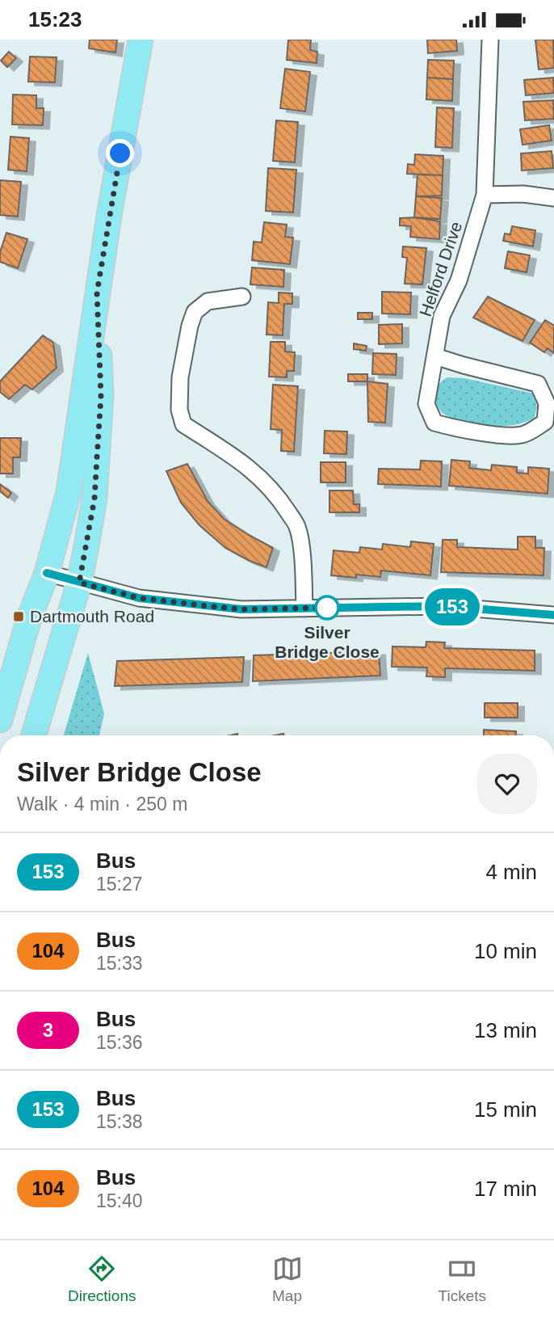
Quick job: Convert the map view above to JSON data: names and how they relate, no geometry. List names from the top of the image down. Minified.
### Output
{"streets":{"street":["Helford Drive"]},"places":{"other":["Silver Bridge Close"],"transit":["Dartmouth Road"]},"lines":["bus line 153"],"page":{"status":"15:23","on_map":"153","heading":["Silver Bridge Close","Walk · 4 min · 250 m"],"list":[{"mark":"153","name":"Bus","note":"15:27","value":"4 min"},{"mark":"104","name":"Bus","note":"15:33","value":"10 min"},{"mark":"3","name":"Bus","note":"15:36","value":"13 min"},{"mark":"153","name":"Bus","note":"15:38","value":"15 min"},{"mark":"104","name":"Bus","note":"15:40","value":"17 min"}],"tabs":["Directions","Map","Tickets"]}}
